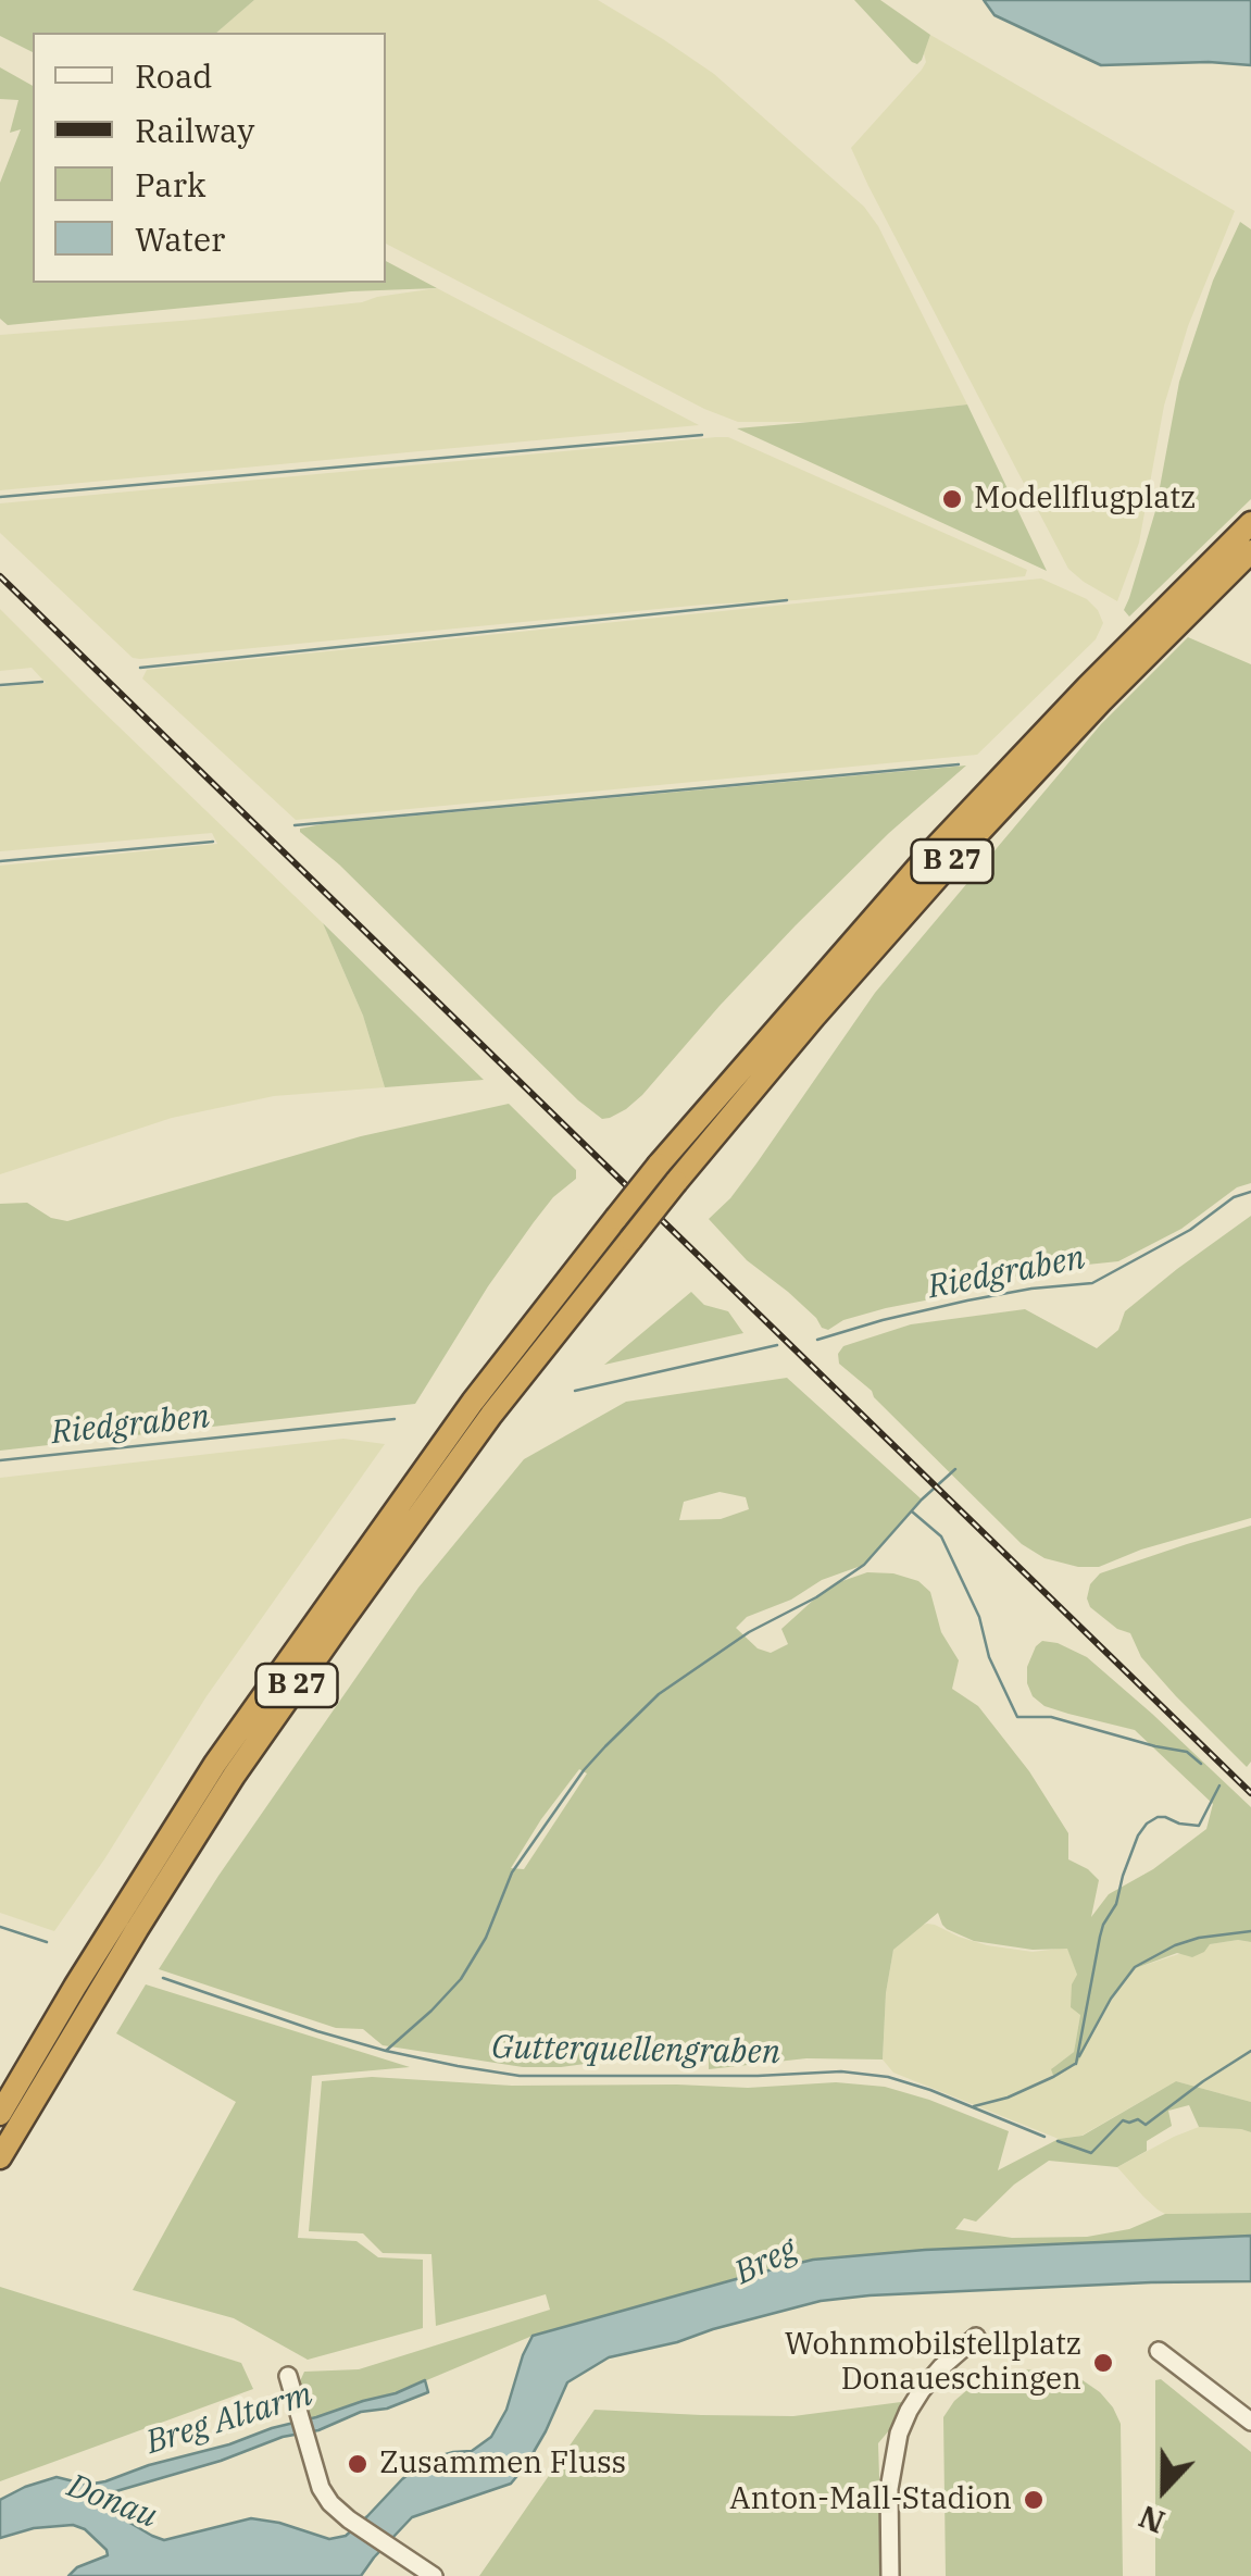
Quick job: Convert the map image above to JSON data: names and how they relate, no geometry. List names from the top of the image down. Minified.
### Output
{"streets":{"highway":["B 27"]},"water":["Riedgraben","Gutterquellengraben","Breg","Breg Altarm","Donau"],"places":["Modellflugplatz","Wohnmobilstellplatz Donaueschingen","Zusammen Fluss","Anton-Mall-Stadion"],"legend":["Road","Railway","Park","Water"],"north":"bottom"}
